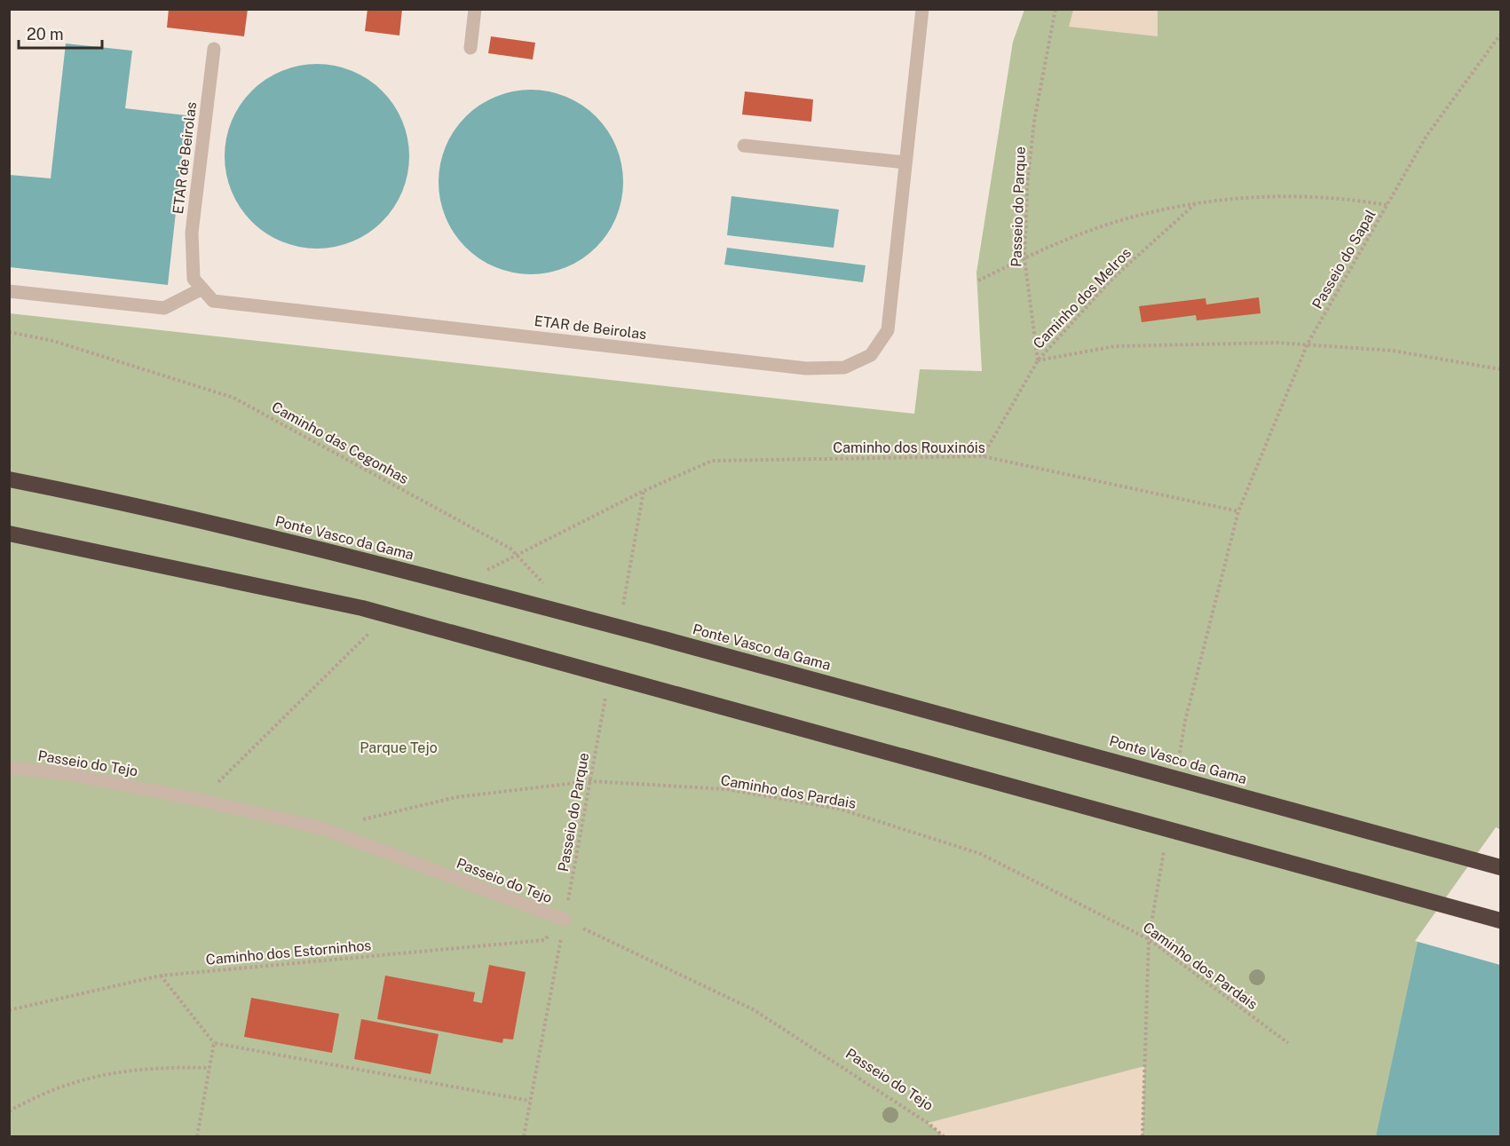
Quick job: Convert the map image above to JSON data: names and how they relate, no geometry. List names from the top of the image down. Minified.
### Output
{"streets":{"highway":["Ponte Vasco da Gama"],"street":["ETAR de Beirolas","Passeio do Tejo"],"path":["Passeio do Parque","Passeio do Sapal","Caminho dos Melros","Caminho das Cegonhas","Caminho dos Rouxinóis","Caminho dos Pardais","Caminho dos Estorninhos"]},"crossings":[["Passeio do Parque","Caminho dos Melros"],["Passeio do Parque","Passeio do Tejo"],["Passeio do Parque","Caminho dos Pardais"],["Passeio do Parque","Caminho dos Estorninhos"],["Passeio do Sapal","Caminho dos Melros"],["Passeio do Sapal","Caminho dos Rouxinóis"],["Passeio do Tejo","Caminho dos Pardais"],["Passeio do Tejo","Caminho dos Estorninhos"]],"parks":["Parque Tejo"],"scale_bar":"20 m"}
